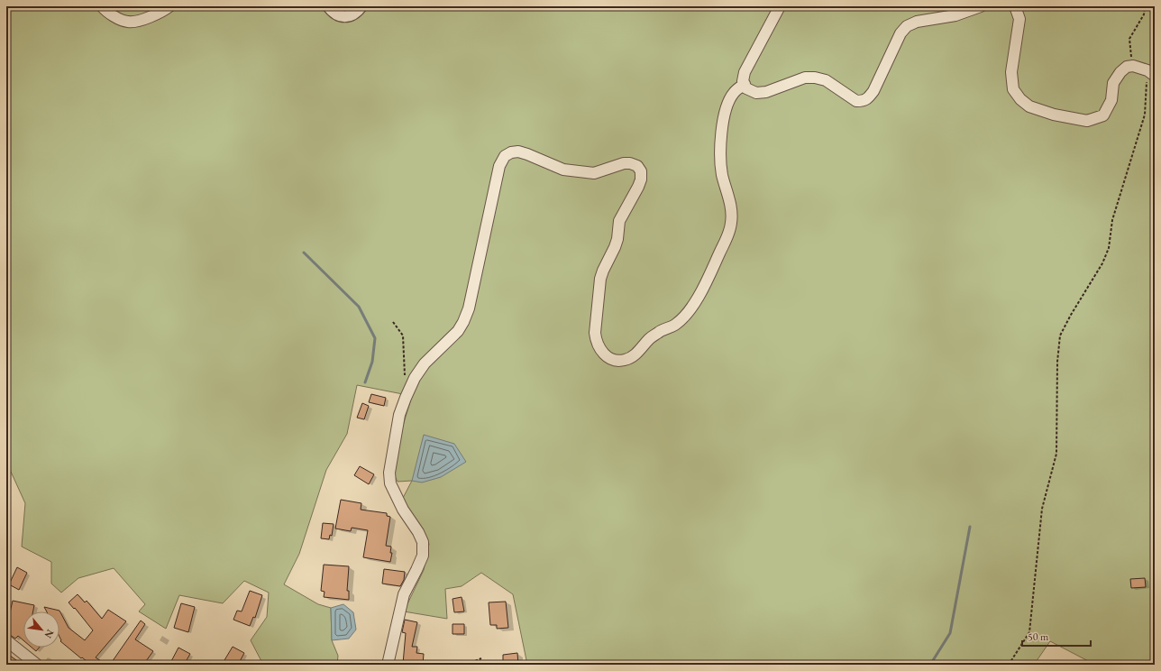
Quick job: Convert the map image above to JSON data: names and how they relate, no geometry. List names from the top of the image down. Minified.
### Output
{"scale_bar":"50 m","north":"bottom right"}
